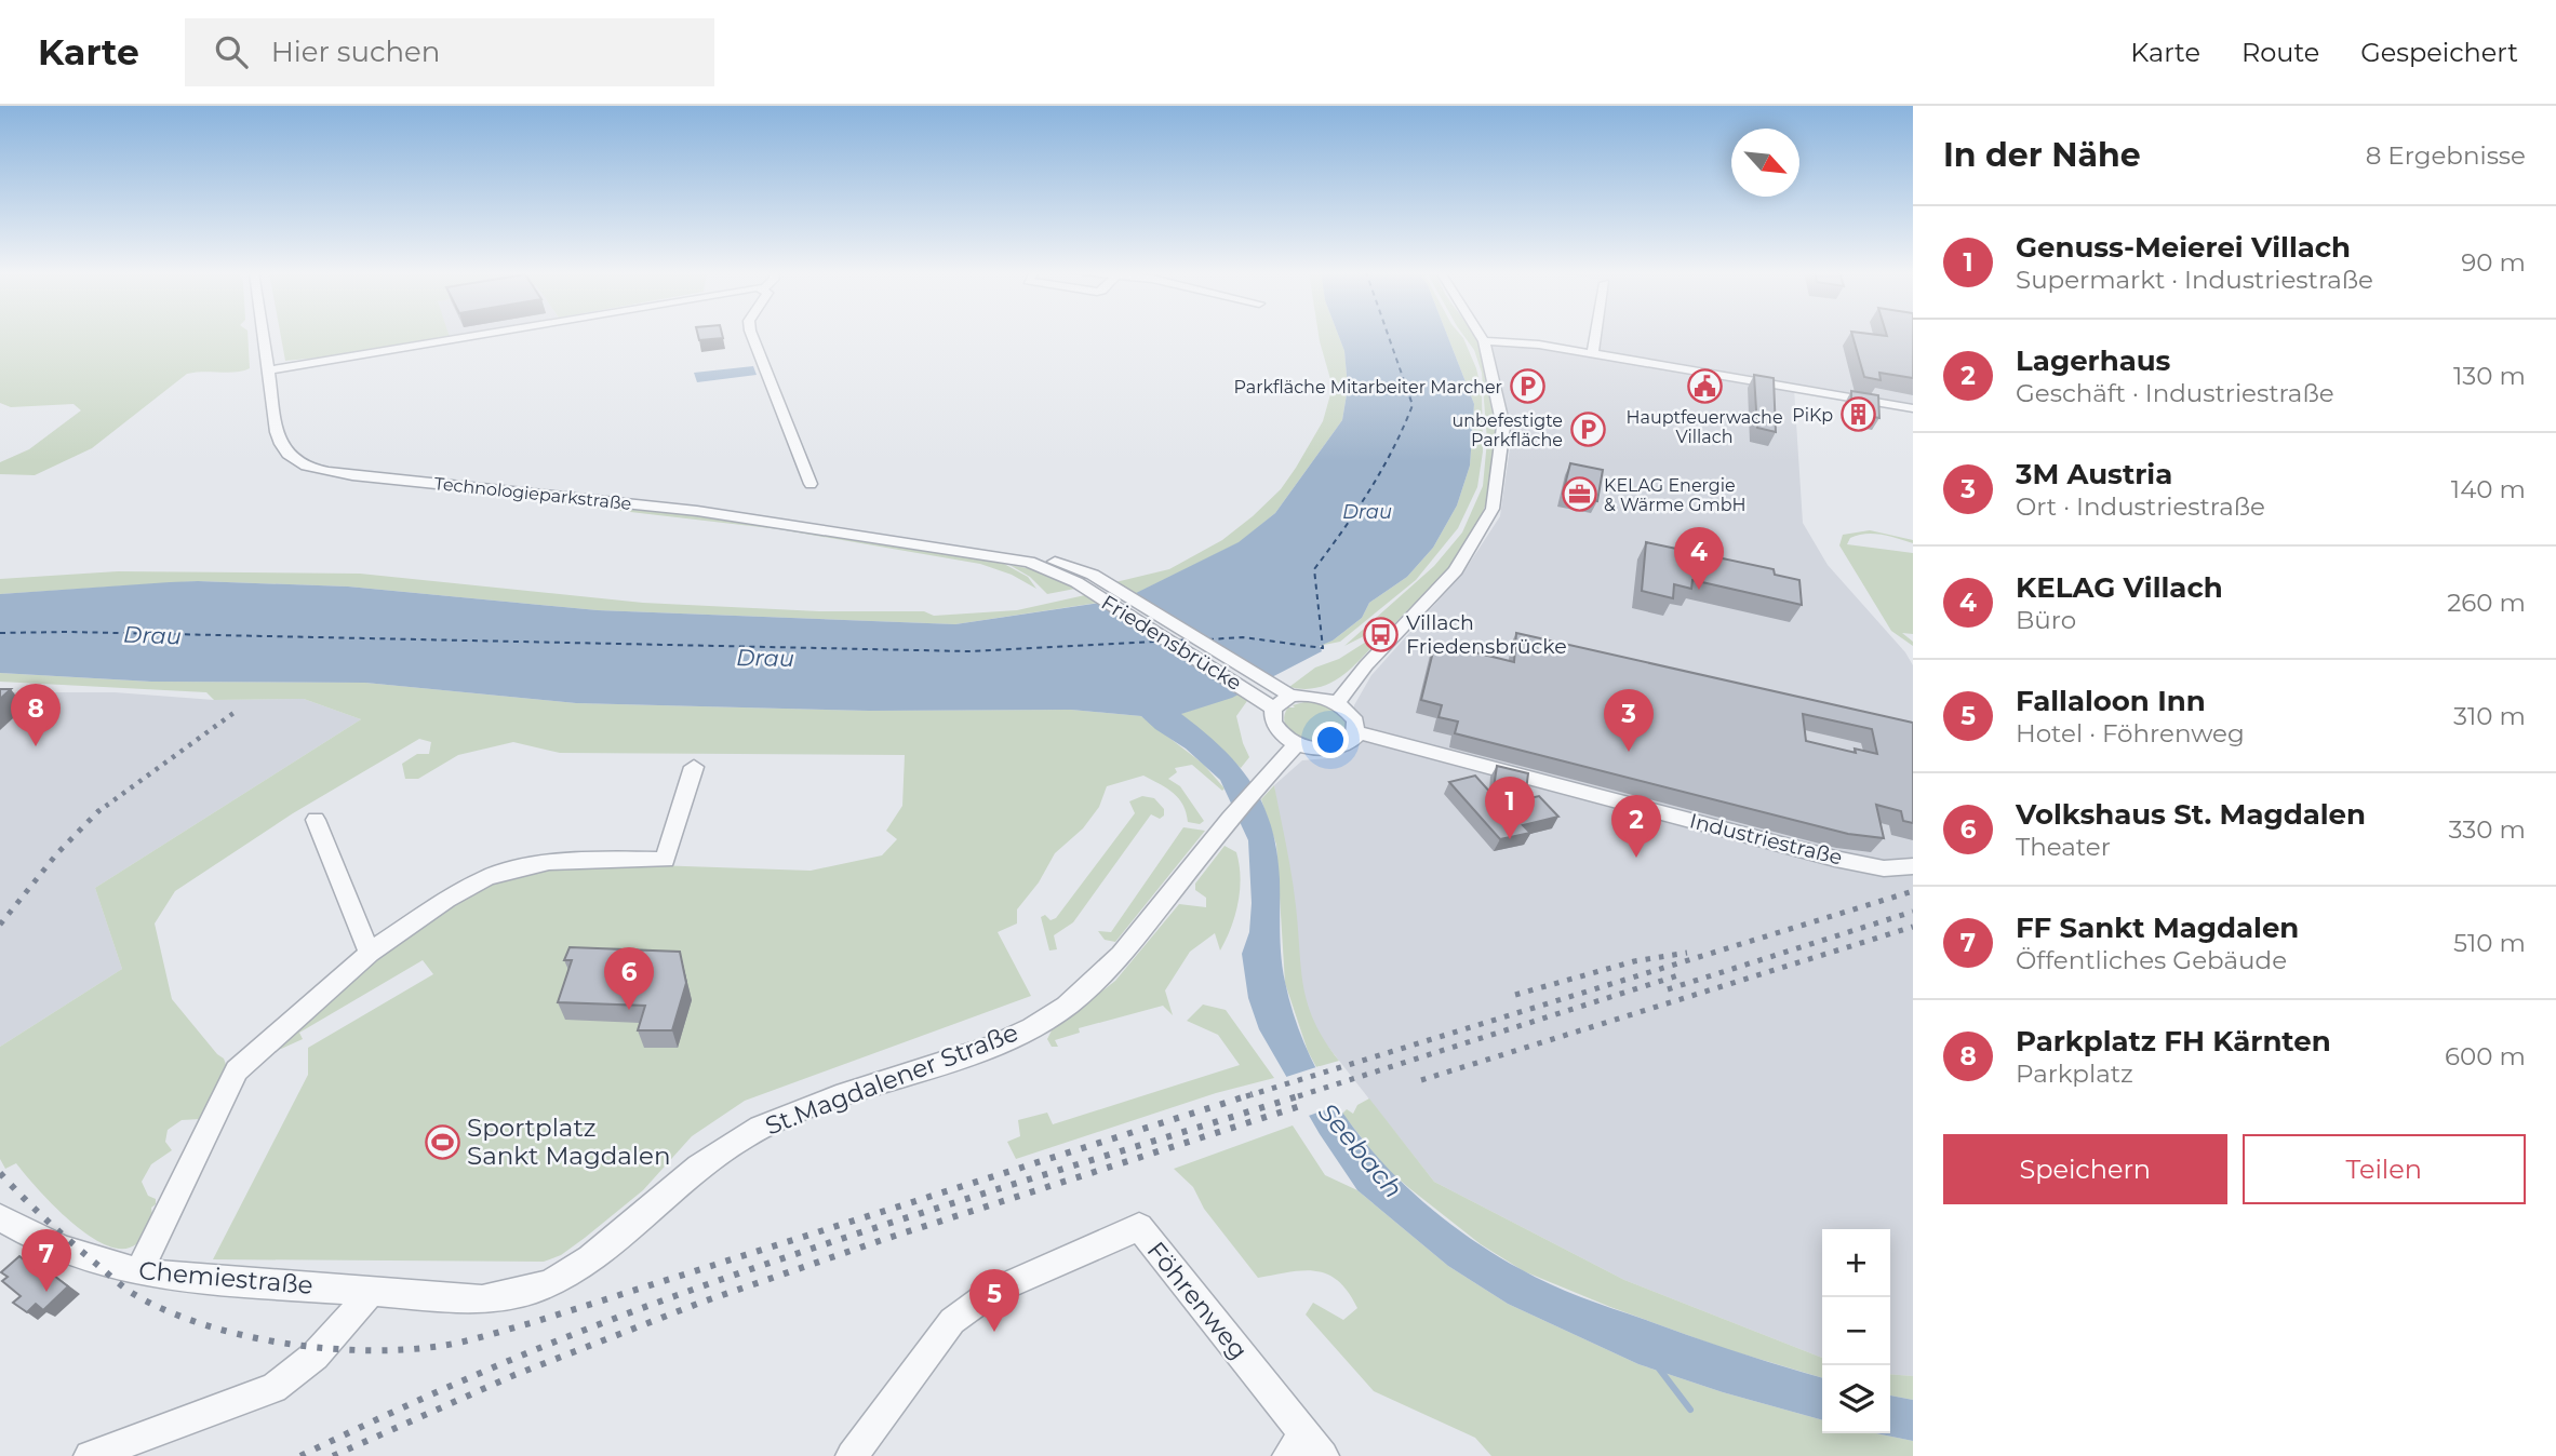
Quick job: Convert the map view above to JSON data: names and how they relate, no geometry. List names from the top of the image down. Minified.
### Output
{"streets":{"street":["Technologieparkstraße","Friedensbrücke","Industriestraße","St.Magdalener Straße","Chemiestraße","Föhrenweg"]},"crossings":[["Technologieparkstraße","Friedensbrücke"],["Friedensbrücke","Industriestraße"],["Friedensbrücke","St.Magdalener Straße"],["Industriestraße","St.Magdalener Straße"],["St.Magdalener Straße","Chemiestraße"]],"water":["Drau","Seebach"],"places":{"public building":["Hauptfeuerwache Villach"],"parking":["Parkfläche Mitarbeiter Marcher","unbefestigte Parkfläche"],"building":["PiKp"],"office":["KELAG Energie & Wärme GmbH"],"bus stop":["Villach Friedensbrücke"],"sports":["Sportplatz Sankt Magdalen"]},"north":"bottom right","page":{"header":"Karte","search":"Hier suchen","nav":["Karte","Route","Gespeichert"],"heading":["In der Nähe","8 Ergebnisse"],"list":[{"mark":"1","name":"Genuss-Meierei Villach","note":"Supermarkt · Industriestraße","value":"90 m"},{"mark":"2","name":"Lagerhaus","note":"Geschäft · Industriestraße","value":"130 m"},{"mark":"3","name":"3M Austria","note":"Ort · Industriestraße","value":"140 m"},{"mark":"4","name":"KELAG Villach","note":"Büro","value":"260 m"},{"mark":"5","name":"Fallaloon Inn","note":"Hotel · Föhrenweg","value":"310 m"},{"mark":"6","name":"Volkshaus St. Magdalen","note":"Theater","value":"330 m"},{"mark":"7","name":"FF Sankt Magdalen","note":"Öffentliches Gebäude","value":"510 m"},{"mark":"8","name":"Parkplatz FH Kärnten","note":"Parkplatz","value":"600 m"}],"pins":["4","8","3","1","2","6","7","5"],"buttons":["Speichern","Teilen"],"map_buttons":["+","−"]}}
